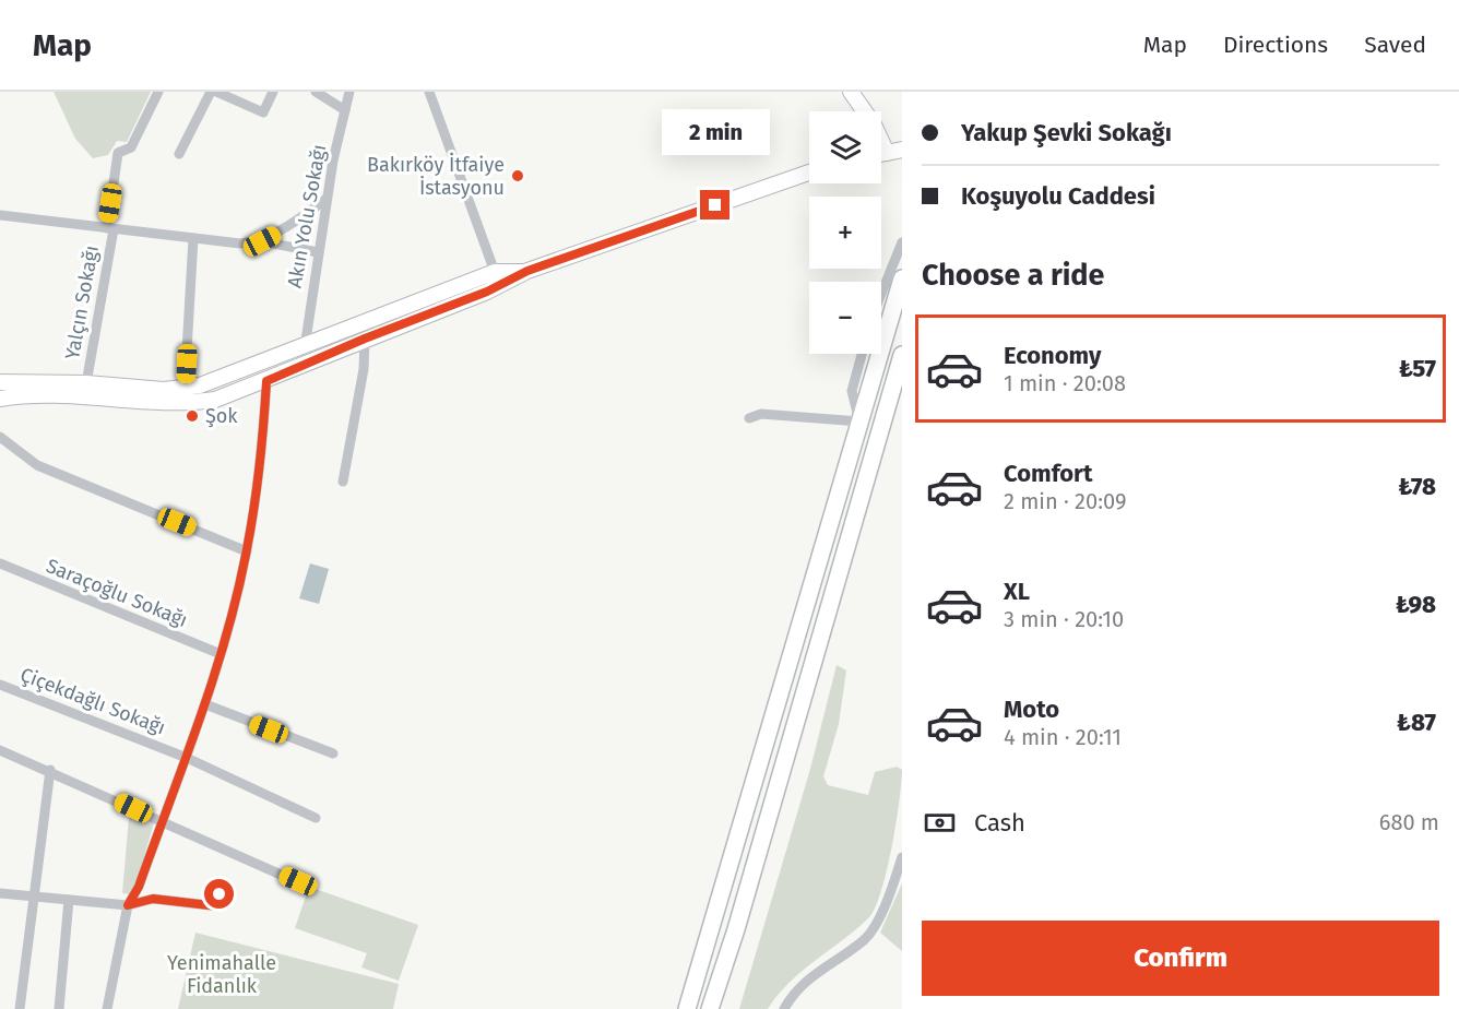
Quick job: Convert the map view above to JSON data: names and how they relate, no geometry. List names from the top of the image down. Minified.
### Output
{"streets":{"street":["Akın Yolu Sokağı","Yalçın Sokağı","Saraçoğlu Sokağı","Çiçekdağlı Sokağı"]},"parks":["Yenimahalle Fidanlık"],"places":["Bakırköy İtfaiye İstasyonu","Şok"],"page":{"header":"Map","nav":["Map","Directions","Saved"],"banner":["Yakup Şevki Sokağı","Koşuyolu Caddesi"],"bubble":"2 min","map_buttons":["+","−"],"heading":"Choose a ride","list":[{"name":"Economy","note":"1 min · 20:08","value":"₺57"},{"name":"Comfort","note":"2 min · 20:09","value":"₺78"},{"name":"XL","note":"3 min · 20:10","value":"₺98"},{"name":"Moto","note":"4 min · 20:11","value":"₺87"}],"pay":["Cash","680 m"],"buttons":"Confirm"}}
